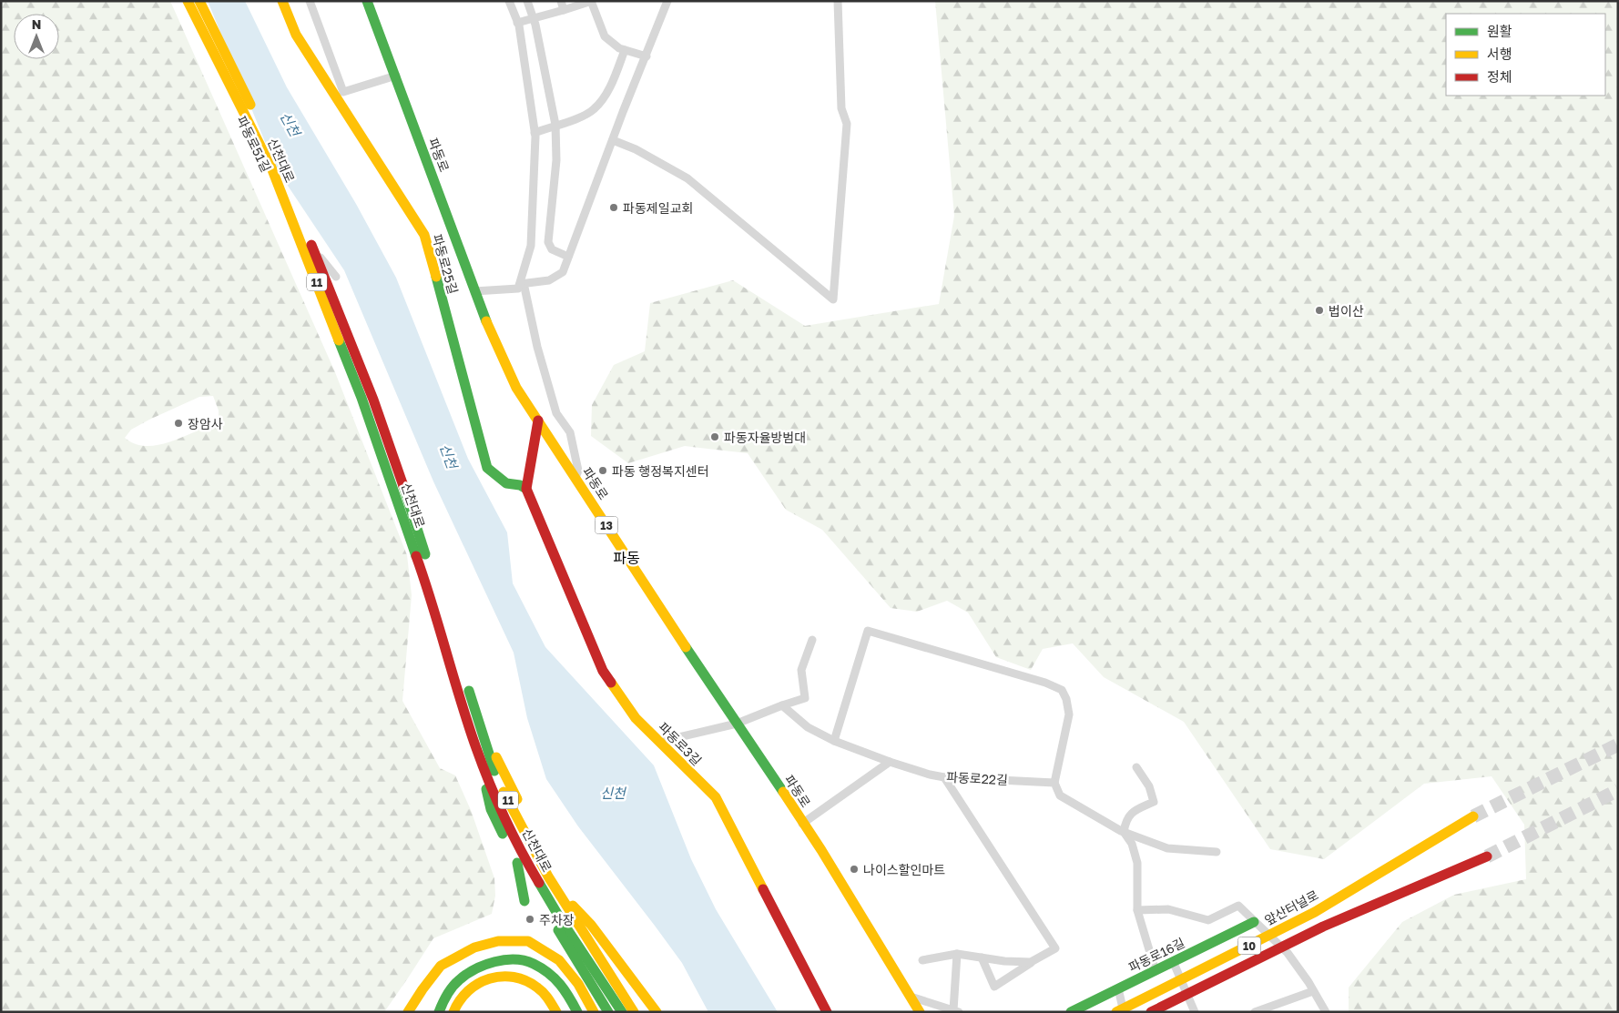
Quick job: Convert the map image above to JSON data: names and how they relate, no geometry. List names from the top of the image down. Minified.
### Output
{"streets":{"main road":["파동로","신천대로","파동로25길","11","13","파동로3길","앞산터널로","10","파동로16길"],"street":["파동로51길","파동로22길"]},"crossings":[["파동로51길","신천대로"],["신천대로","11"],["파동로25길","파동로3길"]],"districts":["파동"],"water":["신천"],"places":["파동제일교회","법이산","장암사","파동자율방범대","파동 행정복지센터","나이스할인마트","주차장"],"legend":["원활","서행","정체"],"north":"top"}
